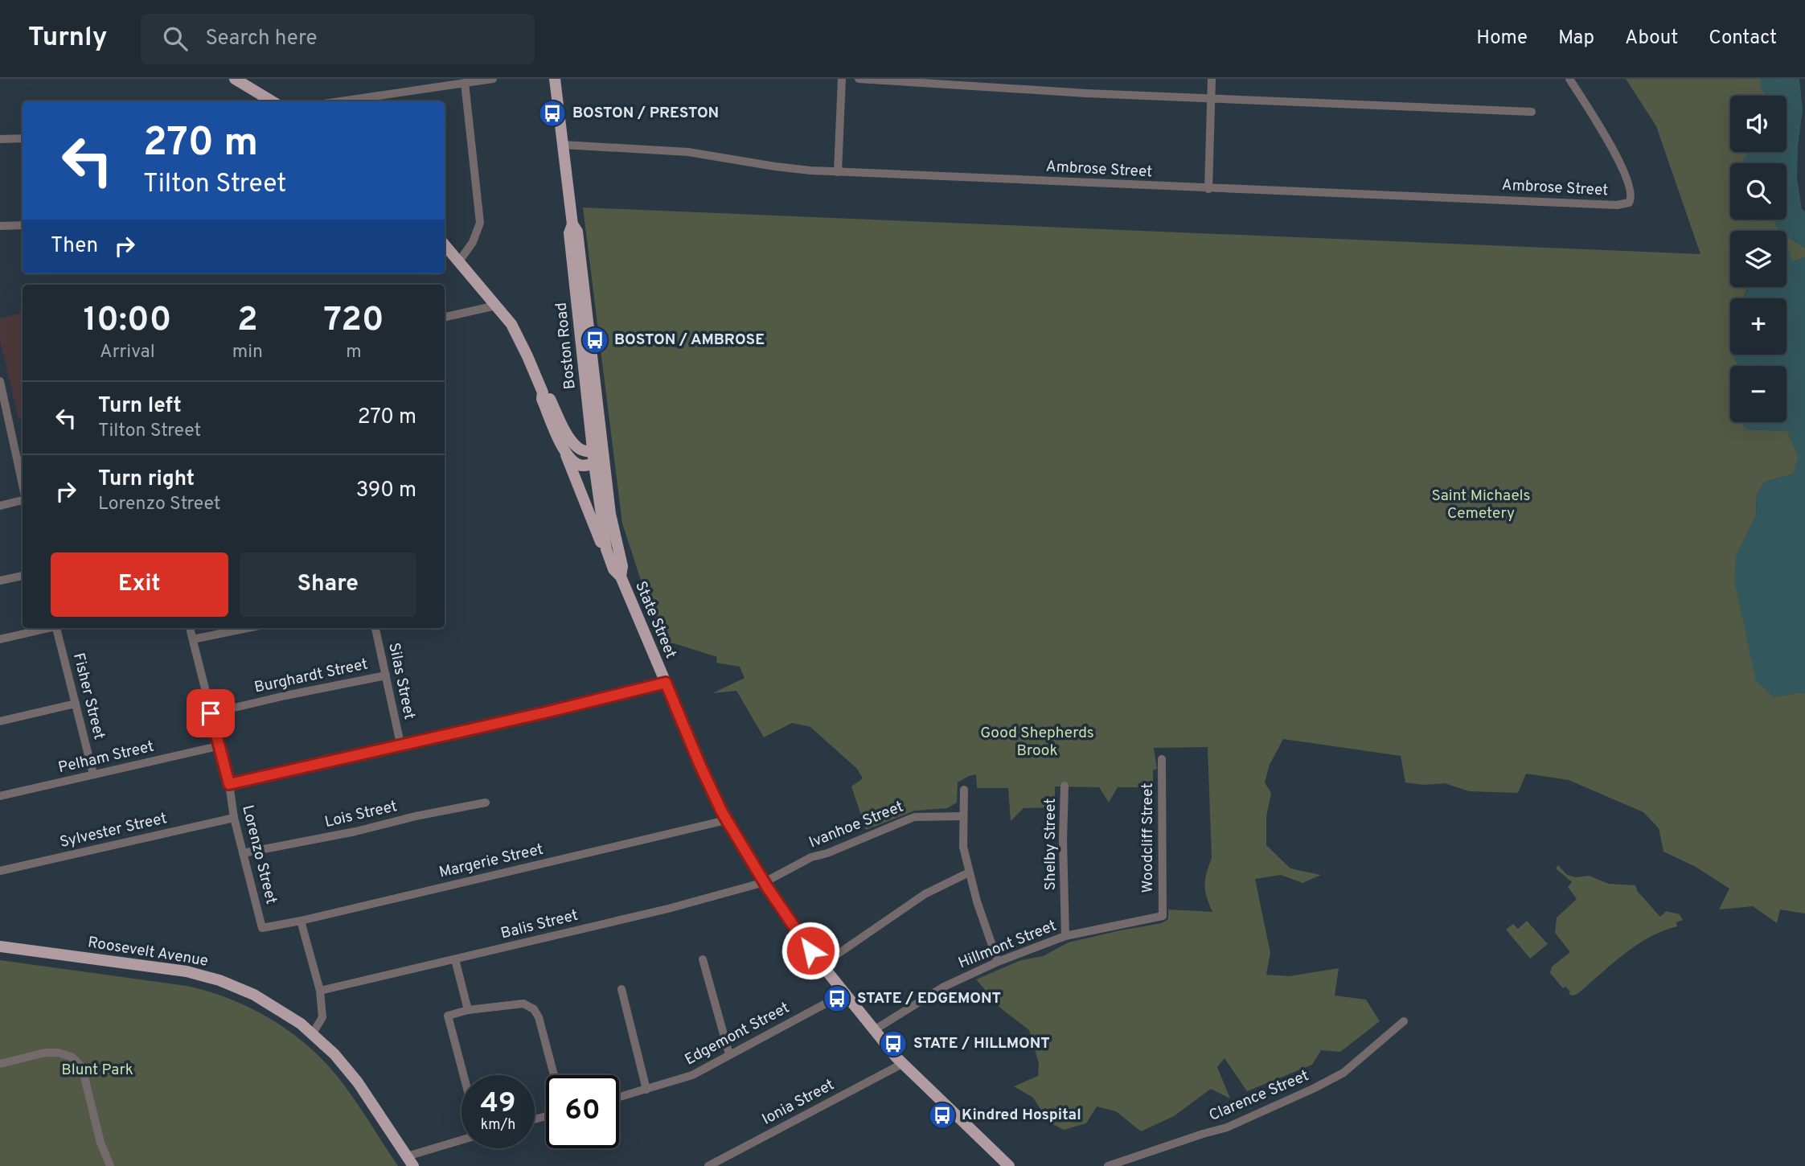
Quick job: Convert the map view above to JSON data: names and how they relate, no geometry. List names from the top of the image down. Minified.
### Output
{"streets":{"main road":["Boston Road","State Street","Roosevelt Avenue"],"street":["Ambrose Street","Burghardt Street","Silas Street","Fisher Street","Pelham Street","Lois Street","Ivanhoe Street","Sylvester Street","Woodcliff Street","Shelby Street","Lorenzo Street","Margerie Street","Balis Street","Hillmont Street","Edgemont Street","Clarence Street","Ionia Street"]},"crossings":[["Ambrose Street","Boston Road"],["Boston Road","State Street"],["State Street","Ivanhoe Street"],["State Street","Margerie Street"],["State Street","Balis Street"],["State Street","Hillmont Street"],["State Street","Edgemont Street"],["State Street","Ionia Street"],["Burghardt Street","Silas Street"],["Burghardt Street","Lorenzo Street"],["Fisher Street","Pelham Street"],["Pelham Street","Lorenzo Street"],["Lois Street","Lorenzo Street"],["Ivanhoe Street","Balis Street"],["Sylvester Street","Lorenzo Street"],["Woodcliff Street","Hillmont Street"],["Shelby Street","Hillmont Street"],["Lorenzo Street","Margerie Street"]],"parks":["Saint Michaels Cemetery","Good Shepherds Brook","Blunt Park"],"places":{"bus stop":["BOSTON / PRESTON","BOSTON / AMBROSE","STATE / EDGEMONT","STATE / HILLMONT","Kindred Hospital"]},"page":{"header":"Turnly","search":"Search here","nav":["Home","Map","About","Contact"],"map_buttons":["+","−"],"turn":["270 m","Tilton Street"],"then":"Then","eta":["10:00","Arrival","2","min","720","m"],"list":[{"name":"Turn left","note":"Tilton Street","value":"270 m"},{"name":"Turn right","note":"Lorenzo Street","value":"390 m"}],"buttons":["Exit","Share"],"speed":"49 km/h","limit":"60"}}
